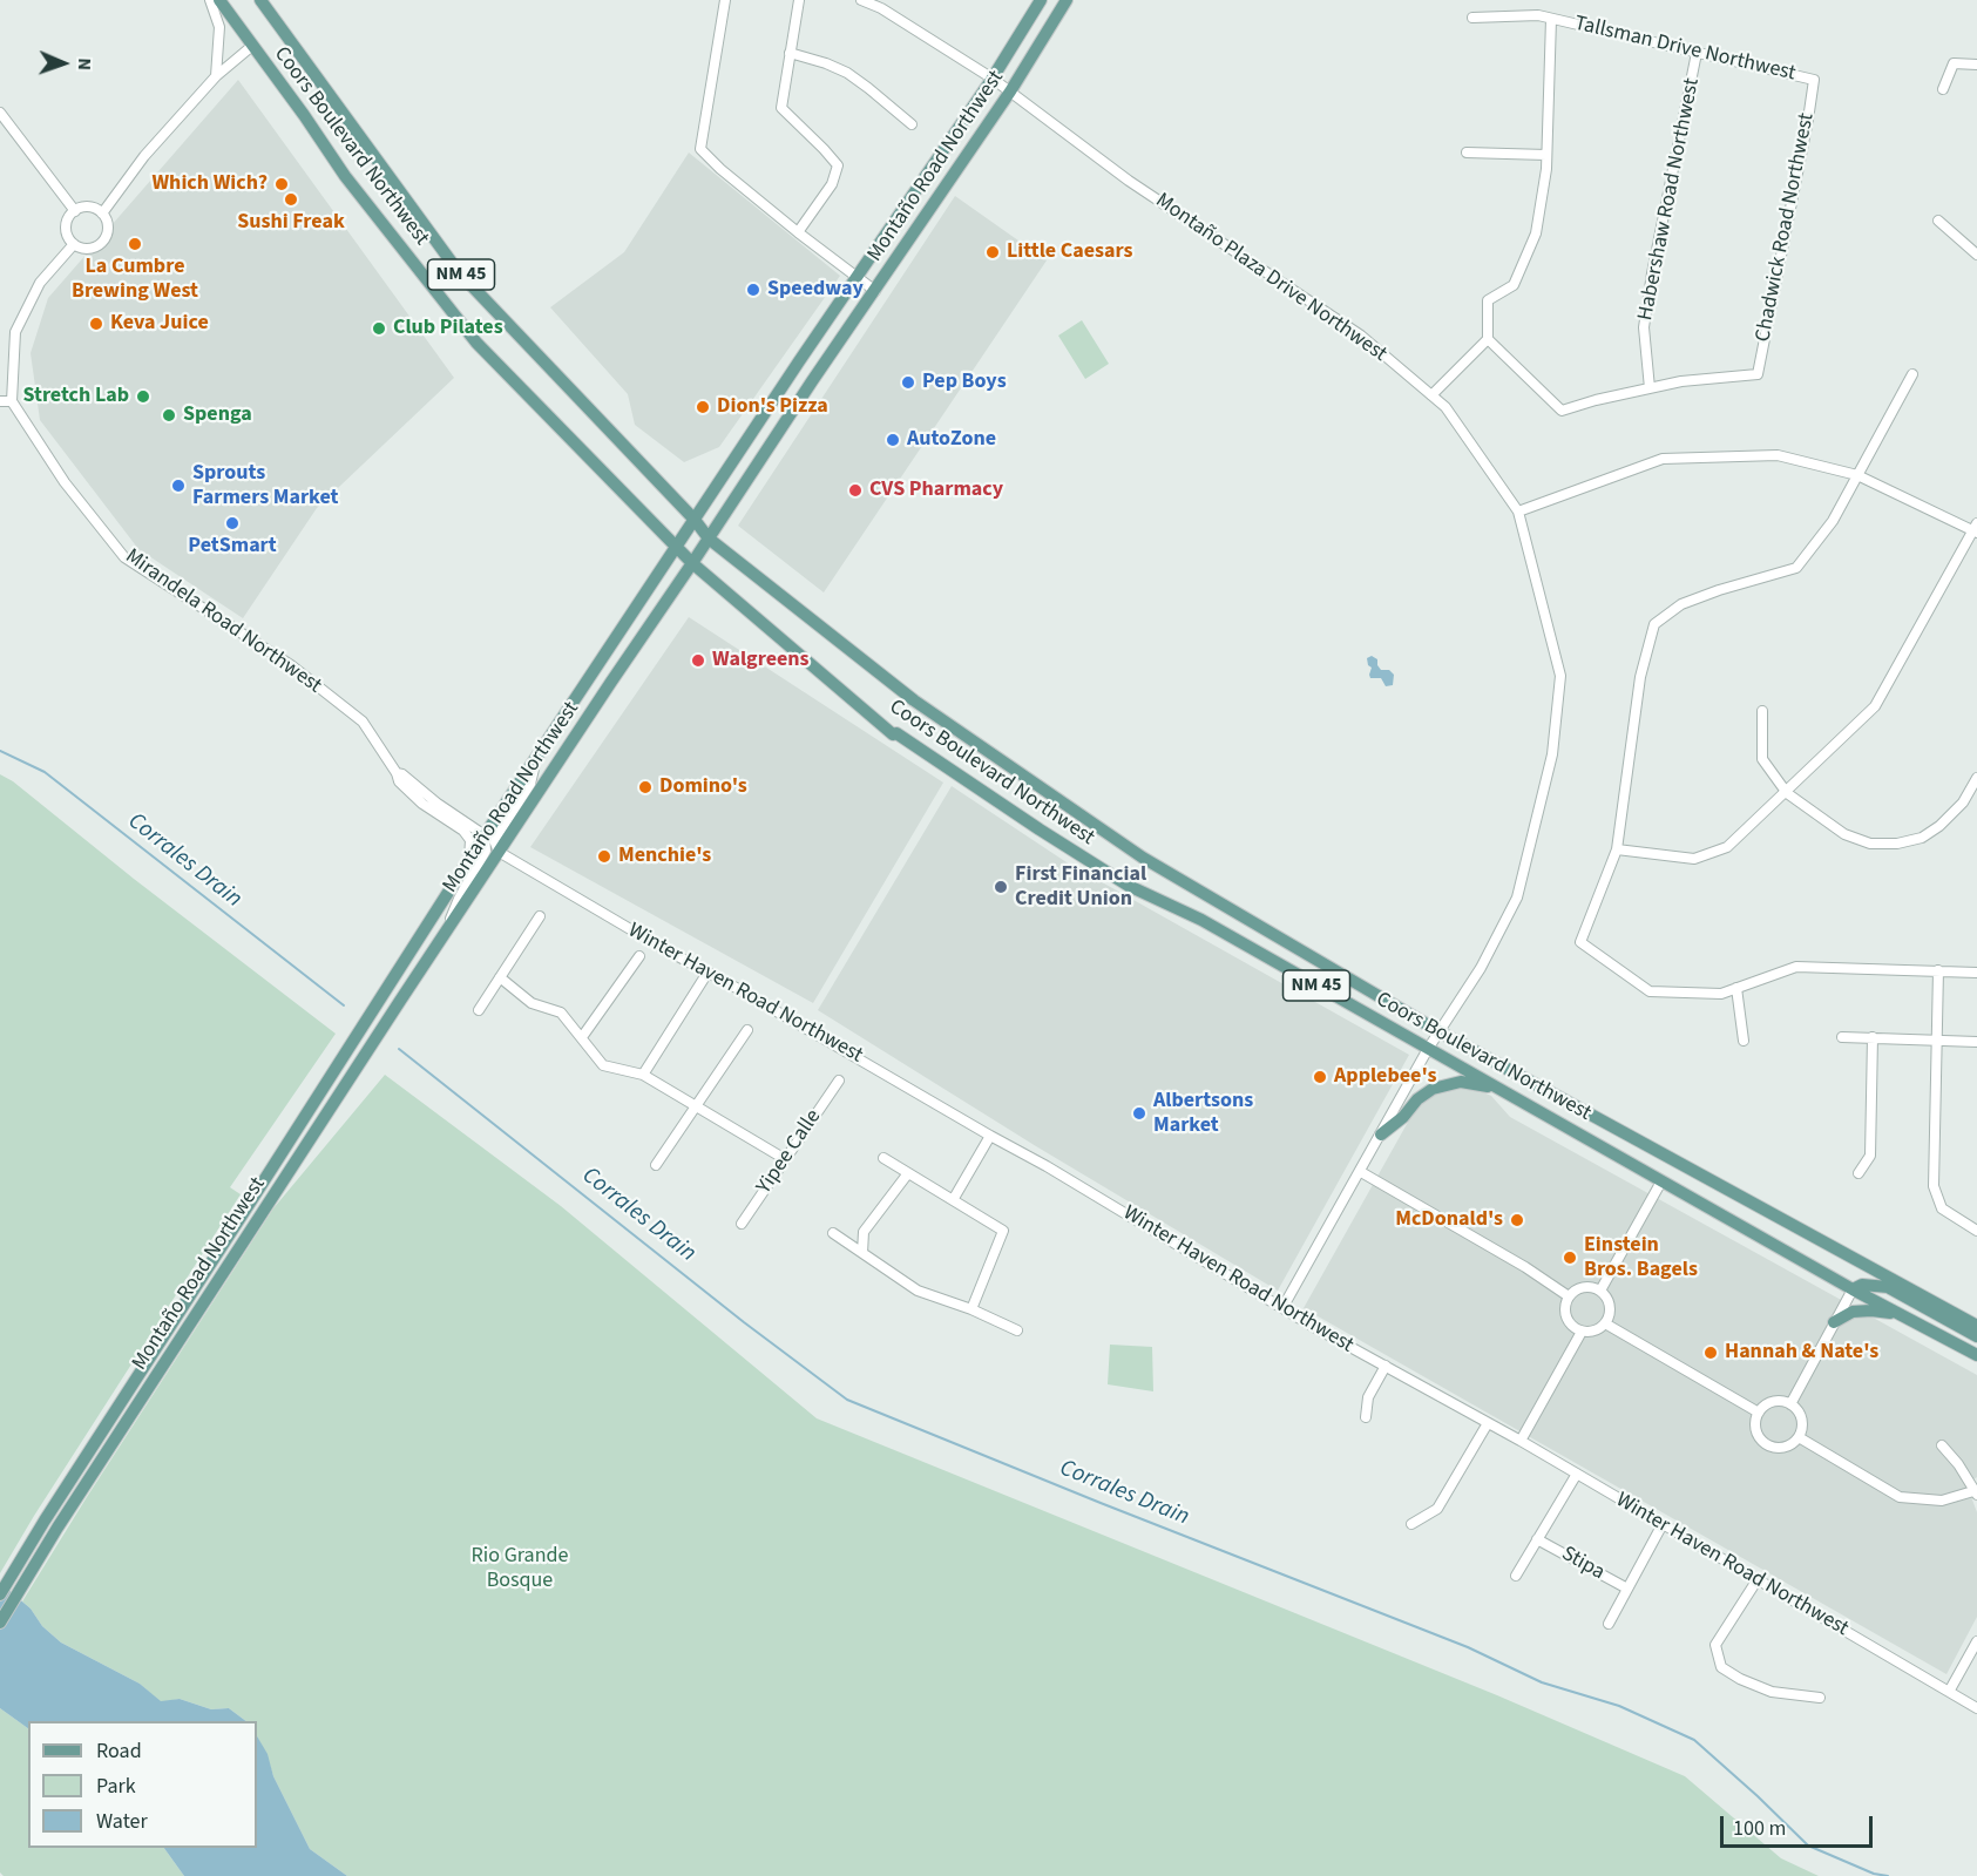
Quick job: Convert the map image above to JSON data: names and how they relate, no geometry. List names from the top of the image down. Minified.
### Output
{"streets":{"main road":["Coors Boulevard Northwest","Montaño Road Northwest","NM 45"],"street":["Tallsman Drive Northwest","Habershaw Road Northwest","Chadwick Road Northwest","Montaño Plaza Drive Northwest","Mirandela Road Northwest","Winter Haven Road Northwest","Yipee Calle","Stipa"]},"crossings":[["Tallsman Drive Northwest","Habershaw Road Northwest"],["Tallsman Drive Northwest","Chadwick Road Northwest"],["Coors Boulevard Northwest","Montaño Road Northwest"],["Coors Boulevard Northwest","Montaño Plaza Drive Northwest"],["Montaño Road Northwest","Montaño Plaza Drive Northwest"],["Montaño Road Northwest","Mirandela Road Northwest"],["Montaño Road Northwest","Winter Haven Road Northwest"],["Habershaw Road Northwest","Chadwick Road Northwest"],["Montaño Plaza Drive Northwest","Winter Haven Road Northwest"]],"water":["Corrales Drain"],"parks":["Rio Grande Bosque"],"places":["Which Wich?","Sushi Freak","La Cumbre Brewing West","Little Caesars","Speedway","Keva Juice","Club Pilates","Pep Boys","Stretch Lab","Dion's Pizza","Spenga","AutoZone","Sprouts Farmers Market","CVS Pharmacy","PetSmart","Walgreens","Domino's","Menchie's","First Financial Credit Union","Applebee's","Albertsons Market","McDonald's","Einstein Bros. Bagels","Hannah & Nate's"],"legend":["Road","Park","Water"],"scale_bar":"100 m","north":"right"}
